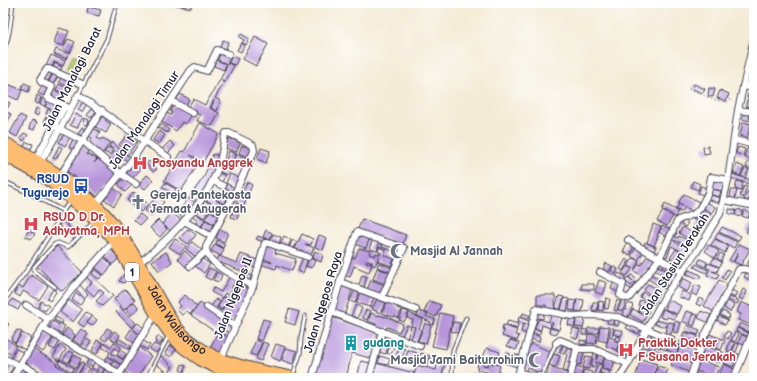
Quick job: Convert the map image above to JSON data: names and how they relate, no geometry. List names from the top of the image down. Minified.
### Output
{"streets":{"highway":["1","Jalan Walisongo"],"street":["Jalan Manalagi Barat","Jalan Manalagi Timur","Jalan Stasiun Jerakah","Jalan Ngepos II","Jalan Ngepos Raya"]},"crossings":[["Jalan Manalagi Barat","Jalan Walisongo"],["Jalan Manalagi Timur","Jalan Walisongo"],["Jalan Ngepos II","Jalan Walisongo"]],"places":{"hospital":["Posyandu Anggrek","RSUD D Dr. Adhyatma, MPH","Praktik Dokter F Susana Jerakah"],"bus stop":["RSUD Tugurejo"],"church":["Gereja Pantekosta Jemaat Anugerah"],"mosque":["Masjid Al Jannah","Masjid Jami Baiturrohim"],"building":["gudang"]}}
